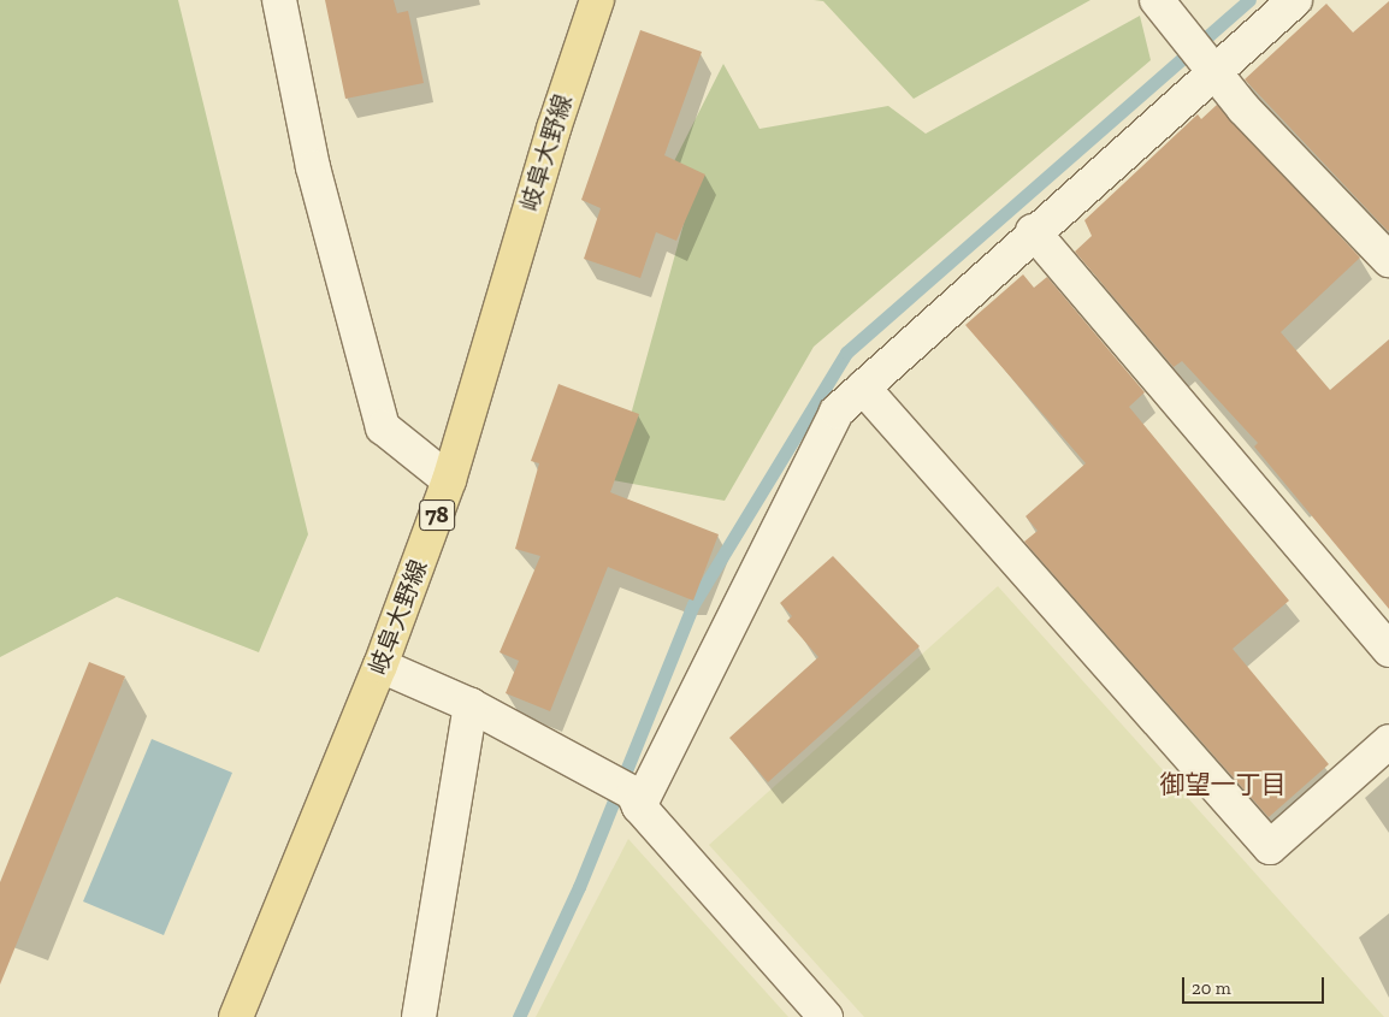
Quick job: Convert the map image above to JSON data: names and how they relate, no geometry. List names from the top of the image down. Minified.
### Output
{"streets":{"main road":["岐阜大野線","78"]},"districts":["御望一丁目"],"scale_bar":"20 m"}
